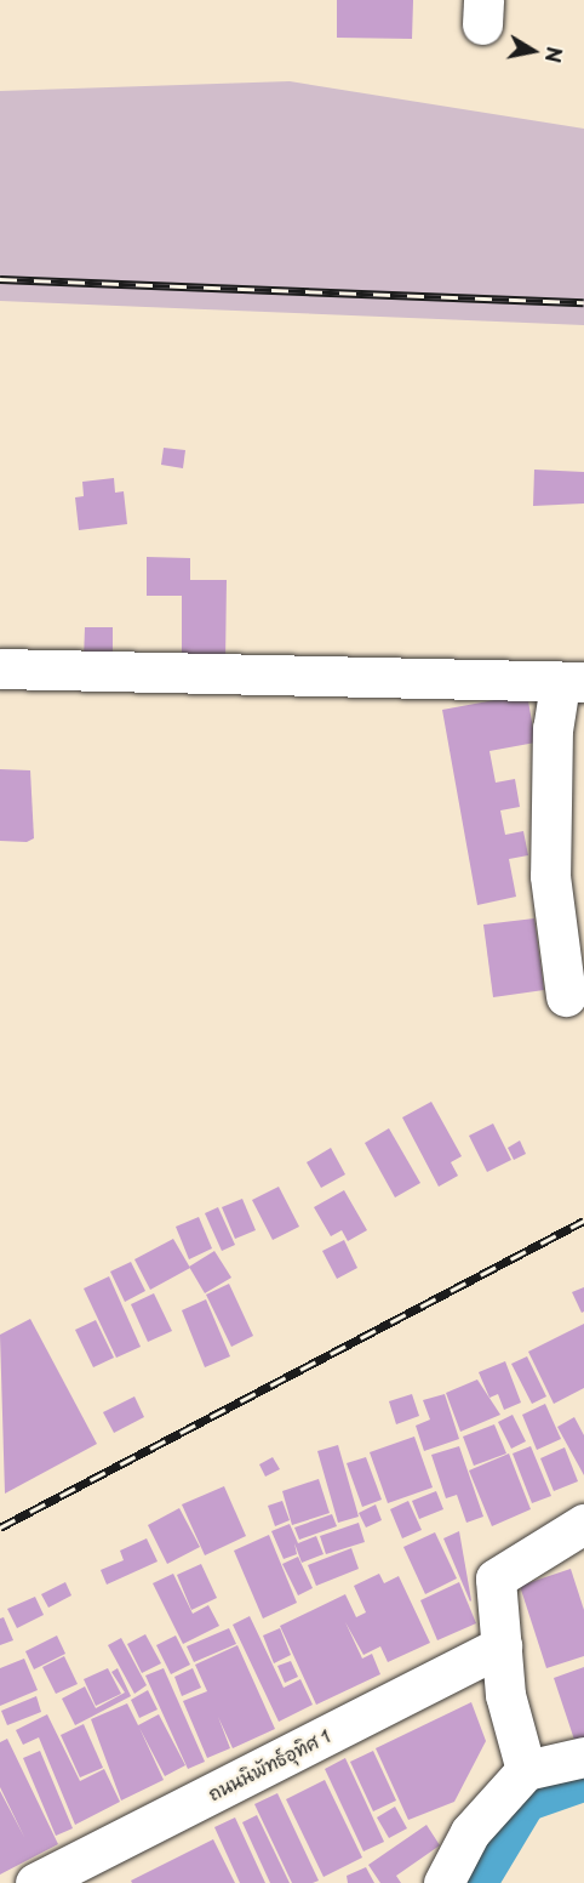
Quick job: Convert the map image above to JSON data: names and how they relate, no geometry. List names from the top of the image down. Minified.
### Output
{"streets":{"street":["ถนนนิพัทธ์อุทิศ 1"]},"north":"right"}
